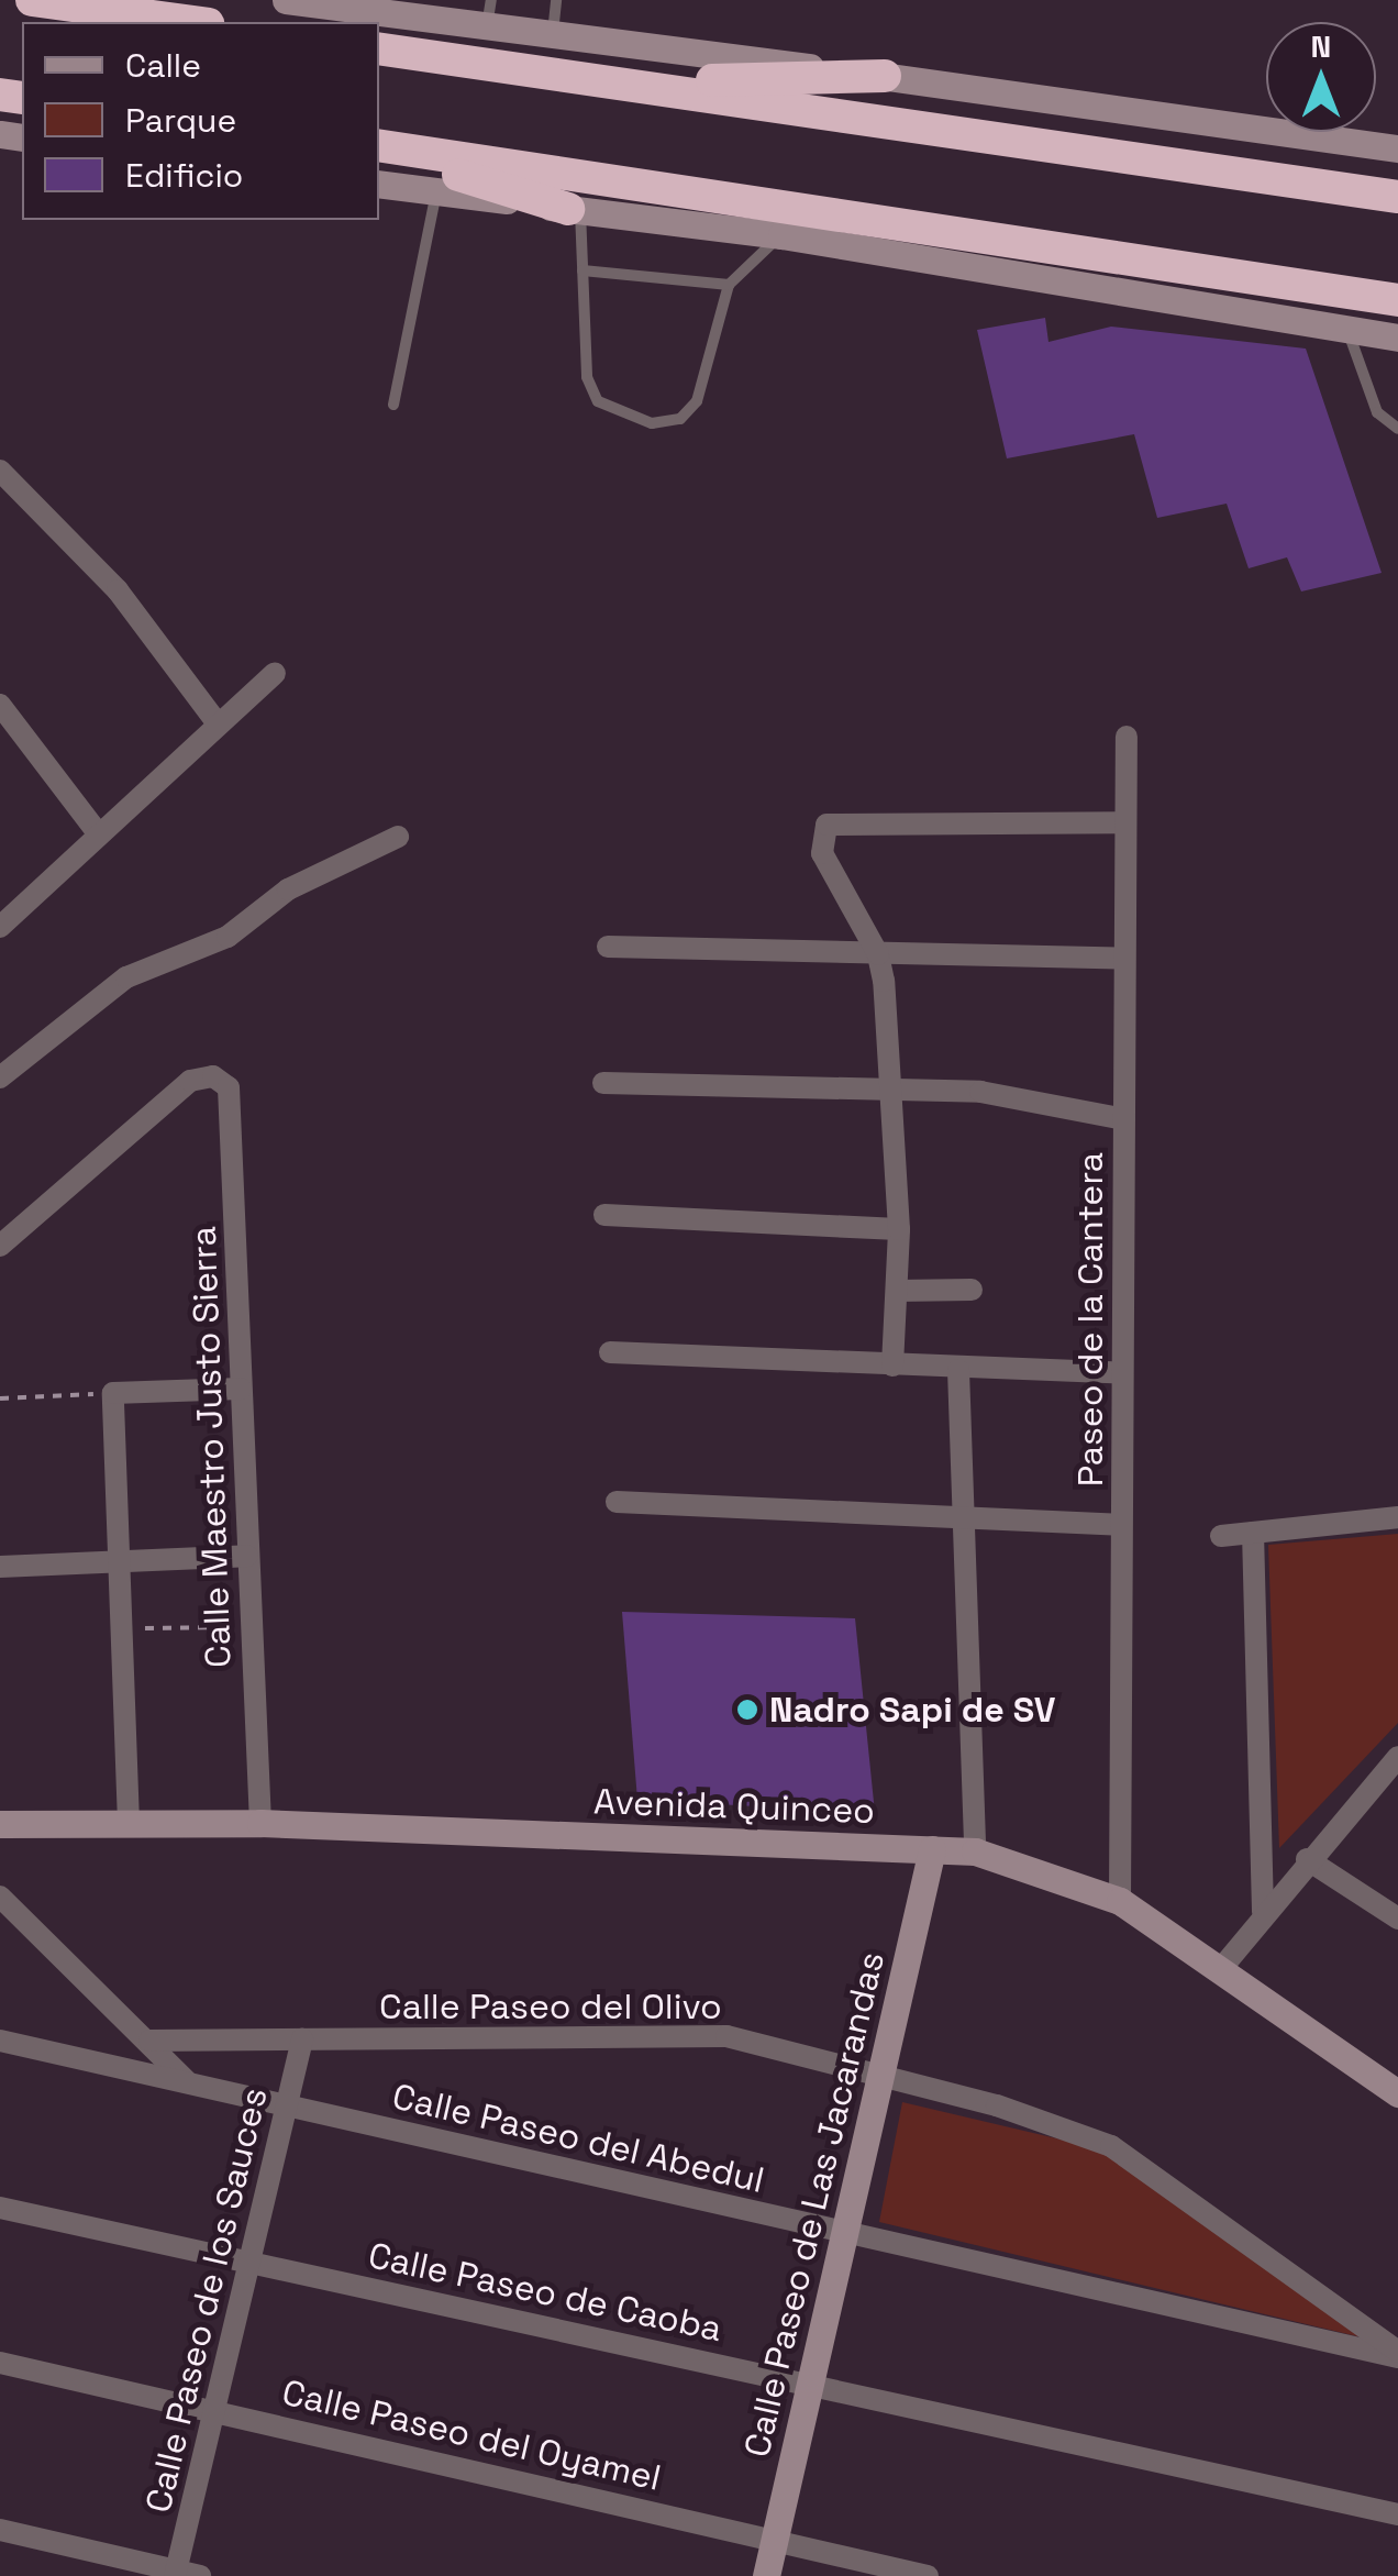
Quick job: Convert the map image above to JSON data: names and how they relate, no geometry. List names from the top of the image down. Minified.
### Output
{"streets":{"street":["Paseo de la Cantera","Calle Maestro Justo Sierra","Avenida Quinceo","Calle Paseo del Olivo","Calle Paseo del Abedul","Calle Paseo de Las Jacarandas","Calle Paseo de Caoba","Calle Paseo de los Sauces","Calle Paseo del Oyamel"]},"crossings":[["Paseo de la Cantera","Avenida Quinceo"],["Calle Maestro Justo Sierra","Avenida Quinceo"],["Avenida Quinceo","Calle Paseo de Las Jacarandas"],["Calle Paseo del Olivo","Calle Paseo del Abedul"],["Calle Paseo del Olivo","Calle Paseo de Las Jacarandas"],["Calle Paseo del Olivo","Calle Paseo de los Sauces"],["Calle Paseo del Abedul","Calle Paseo de Las Jacarandas"],["Calle Paseo del Abedul","Calle Paseo de los Sauces"],["Calle Paseo de Las Jacarandas","Calle Paseo de Caoba"],["Calle Paseo de Las Jacarandas","Calle Paseo del Oyamel"],["Calle Paseo de Caoba","Calle Paseo de los Sauces"],["Calle Paseo de los Sauces","Calle Paseo del Oyamel"]],"places":["Nadro Sapi de SV"],"legend":["Calle","Parque","Edificio"],"north":"top"}
